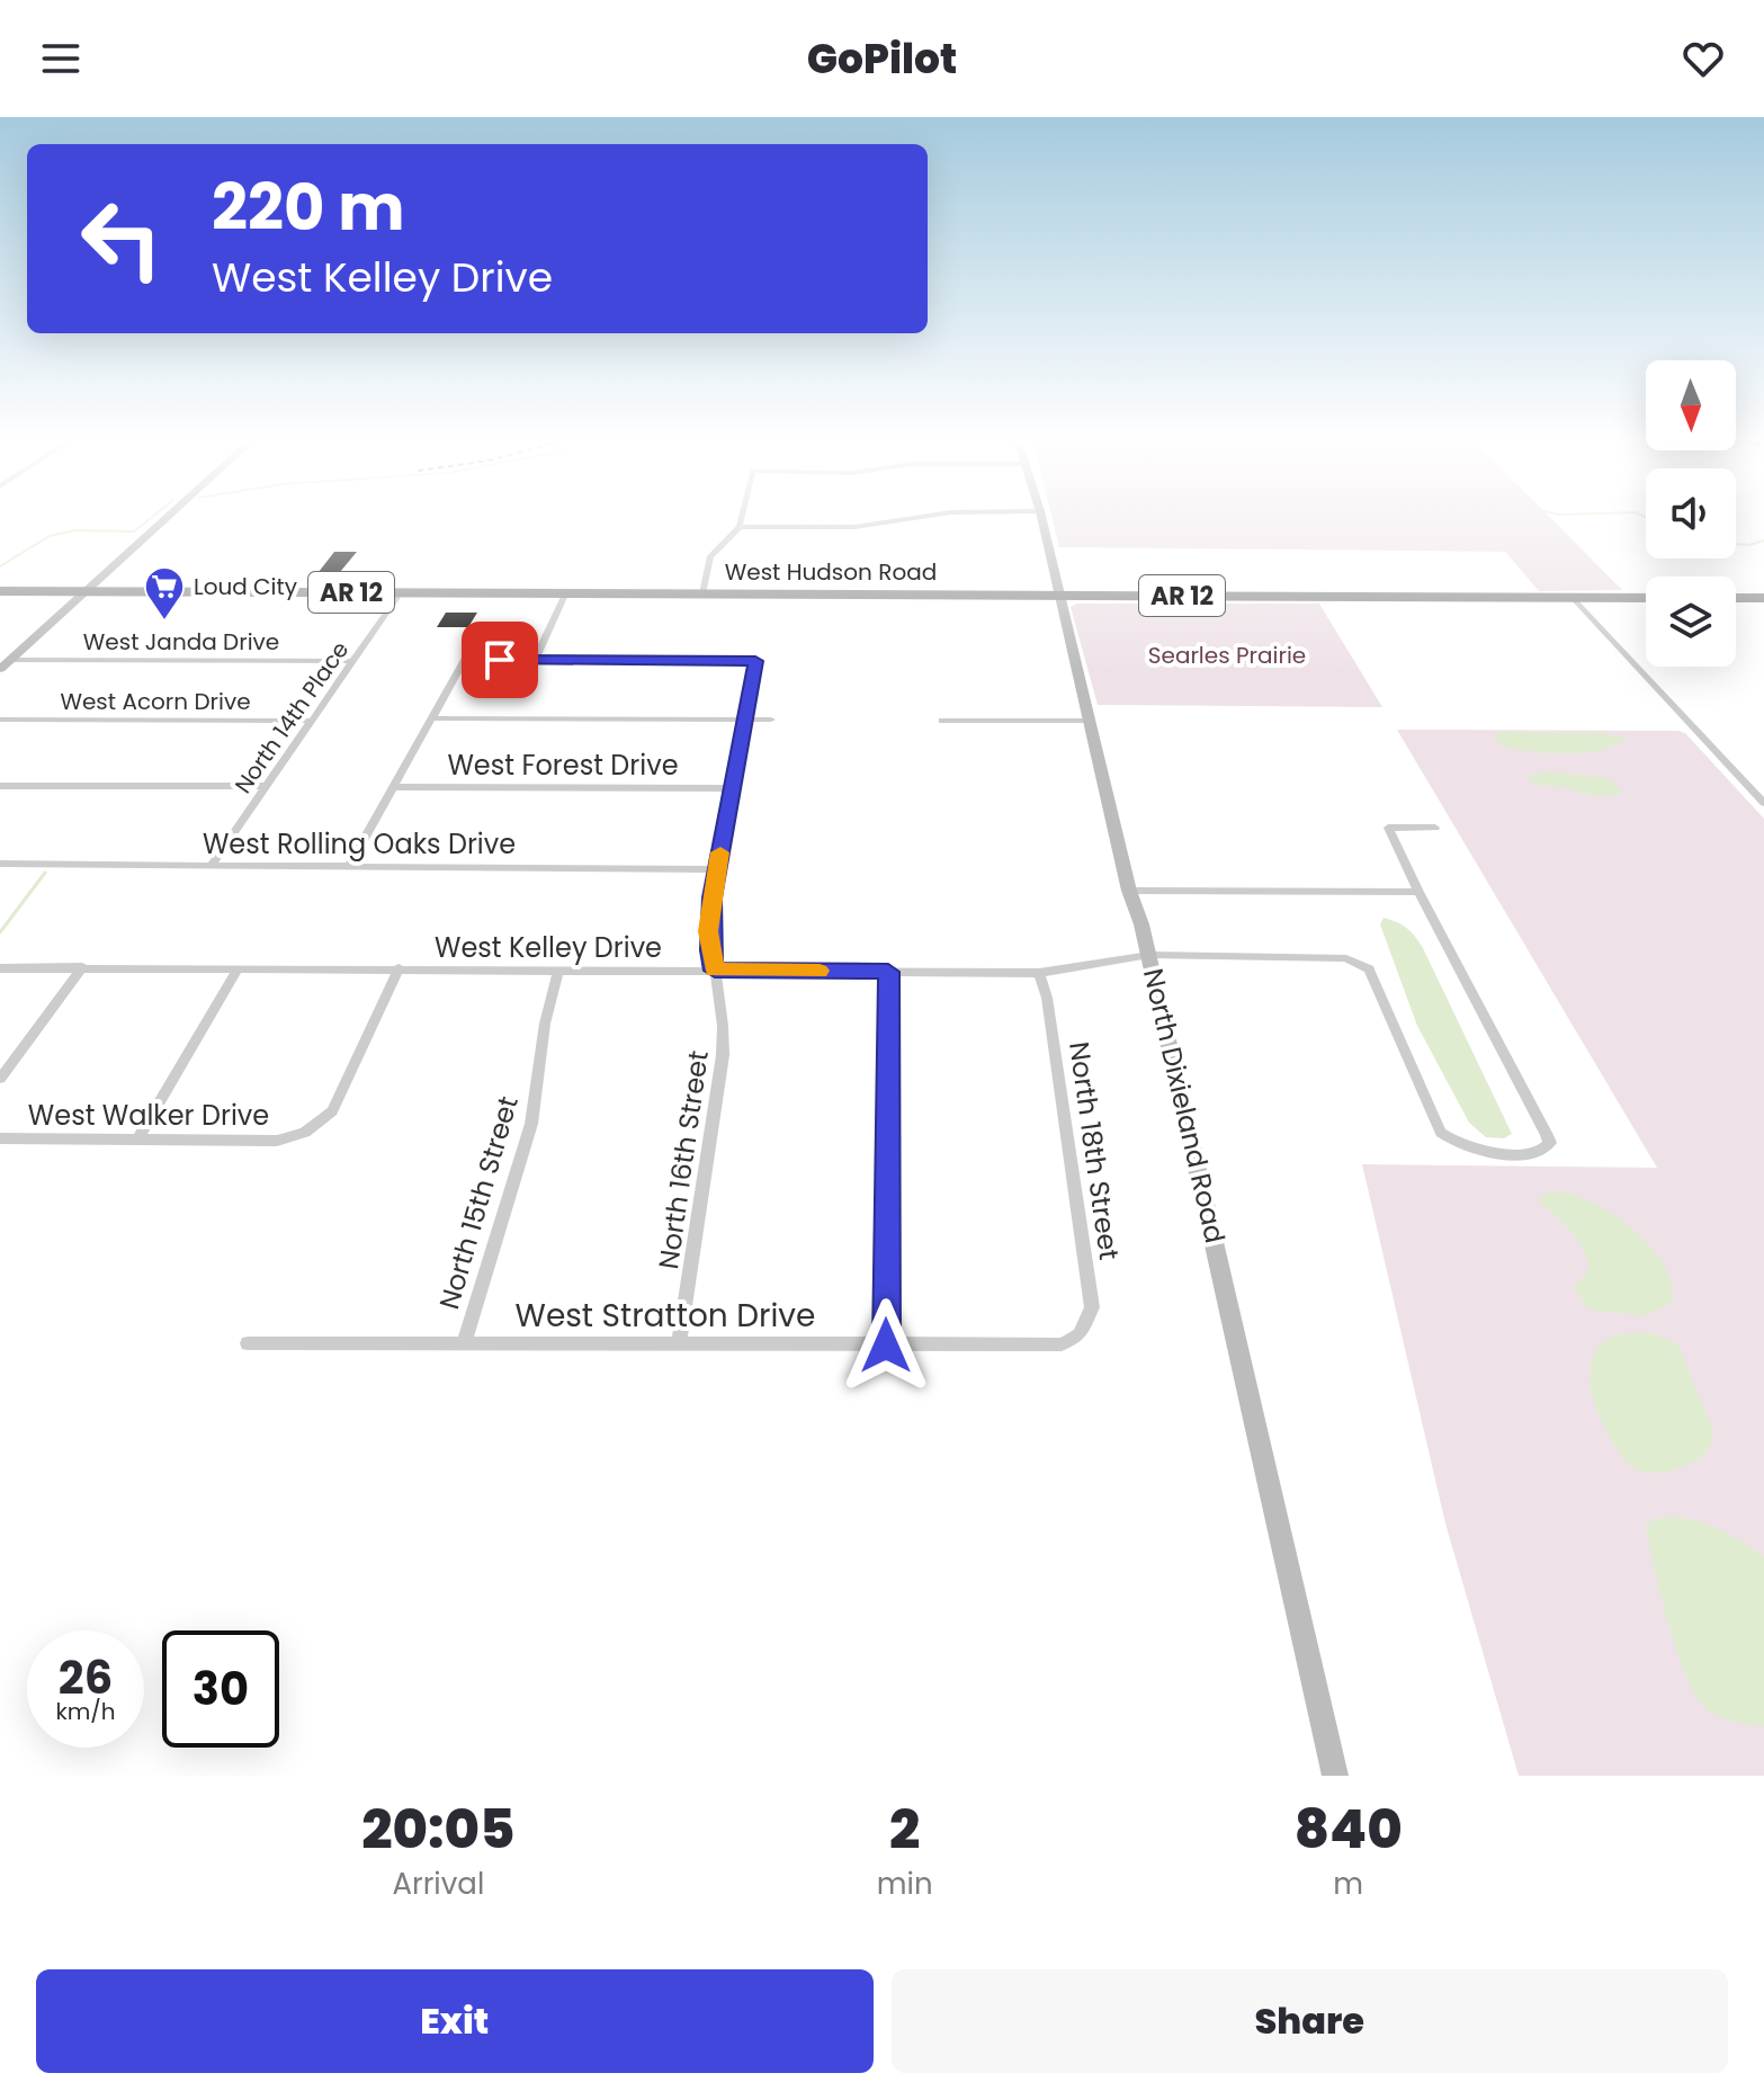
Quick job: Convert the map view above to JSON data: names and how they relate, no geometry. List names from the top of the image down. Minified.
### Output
{"streets":{"highway":["West Hudson Road","AR 12"],"street":["West Janda Drive","West Acorn Drive","North 14th Place","West Forest Drive","West Rolling Oaks Drive","West Kelley Drive","North Dixieland Road","West Walker Drive","North 18th Street","North 16th Street","North 15th Street","West Stratton Drive"]},"crossings":[["West Hudson Road","North 14th Place"],["West Hudson Road","North Dixieland Road"],["West Janda Drive","North 14th Place"],["West Acorn Drive","North 14th Place"],["North 14th Place","West Rolling Oaks Drive"],["West Forest Drive","North 16th Street"],["West Rolling Oaks Drive","North 16th Street"],["West Kelley Drive","North Dixieland Road"],["West Kelley Drive","West Walker Drive"],["West Kelley Drive","North 18th Street"],["West Kelley Drive","North 16th Street"],["West Kelley Drive","North 15th Street"],["North 18th Street","West Stratton Drive"],["North 16th Street","West Stratton Drive"],["North 15th Street","West Stratton Drive"]],"parks":["Searles Prairie"],"places":{"supermarket":["Loud City"]},"north":"bottom","page":{"header":"GoPilot","turn":["220 m","West Kelley Drive"],"speed":"26 km/h","limit":"30","eta":["20:05","Arrival","2","min","840","m"],"buttons":["Exit","Share"]}}
